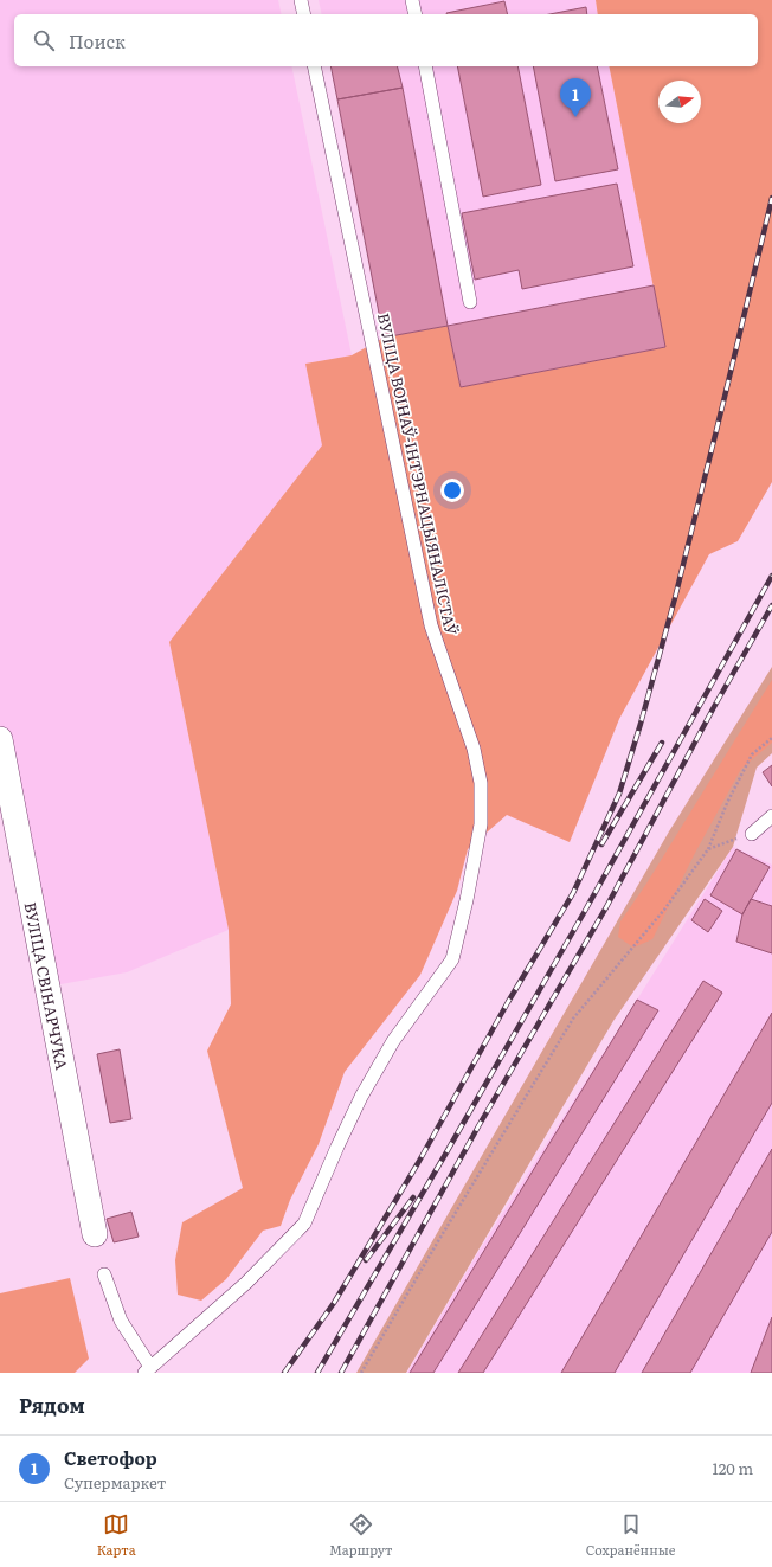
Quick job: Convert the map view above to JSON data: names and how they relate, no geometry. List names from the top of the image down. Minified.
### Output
{"streets":{"street":["ВУЛІЦА СВІНАРЧУКА"],"lane":["ВУЛІЦА ВОІНАЎ-ІНТЭРНАЦЫЯНАЛІСТАЎ"]},"north":"right","page":{"search":"Поиск","pins":"1","heading":"Рядом","list":[{"mark":"1","name":"Светофор","note":"Супермаркет","value":"120 m"}],"nav":["Карта","Маршрут","Сохранённые"]}}
